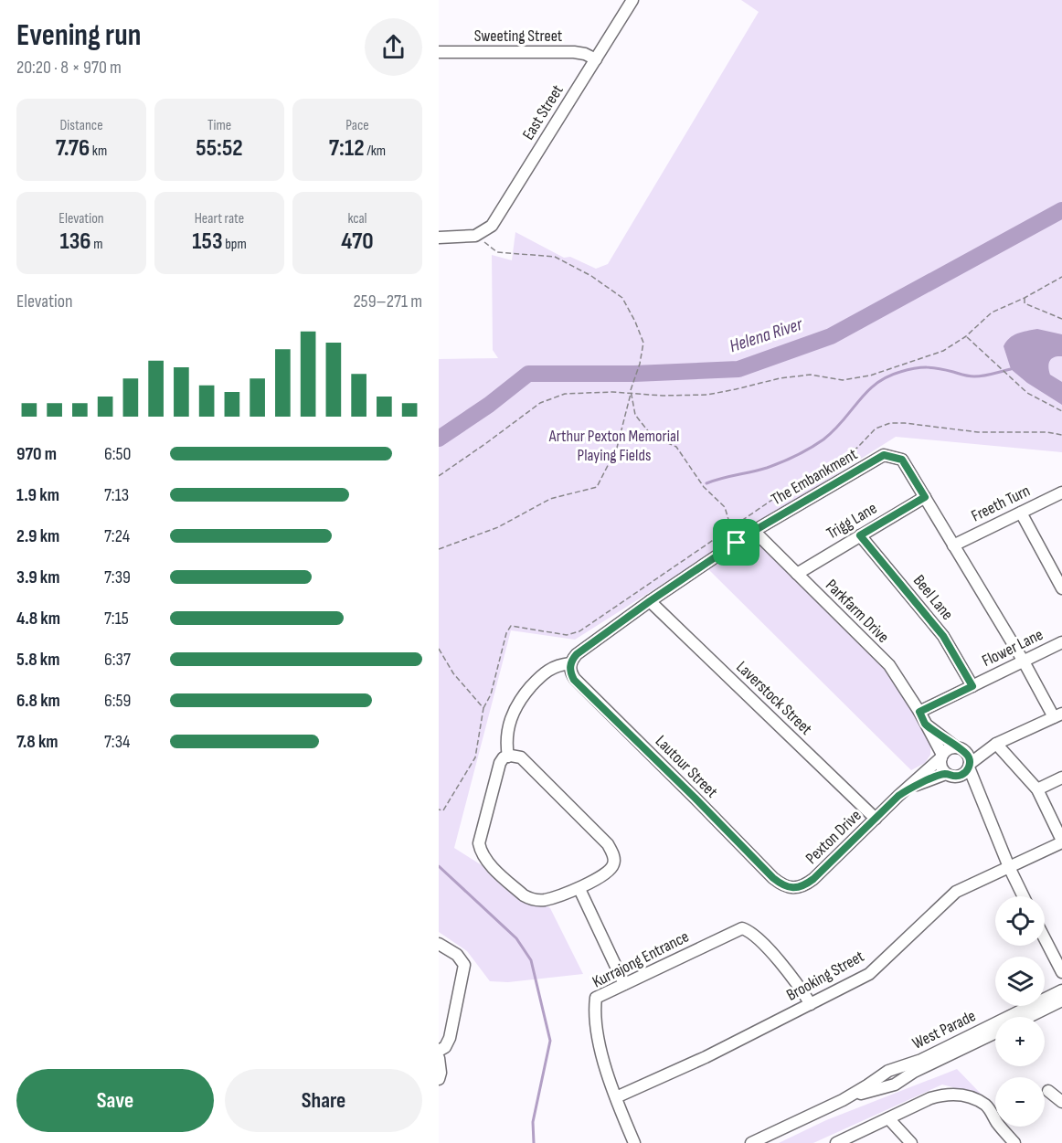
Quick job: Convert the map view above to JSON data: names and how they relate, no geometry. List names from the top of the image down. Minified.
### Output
{"streets":{"street":["Sweeting Street","East Street","The Embankment","Freeth Turn","Trigg Lane","Beel Lane","Parkfarm Drive","Flower Lane","Laverstock Street","Lautour Street","Pexton Drive","Kurrajong Entrance","Brooking Street","West Parade"]},"crossings":[["Sweeting Street","East Street"],["The Embankment","Freeth Turn"],["The Embankment","Trigg Lane"],["The Embankment","Parkfarm Drive"],["The Embankment","Flower Lane"],["The Embankment","Laverstock Street"],["The Embankment","Lautour Street"],["Trigg Lane","Beel Lane"],["Trigg Lane","Parkfarm Drive"],["Beel Lane","Flower Lane"],["Parkfarm Drive","Flower Lane"],["Parkfarm Drive","Pexton Drive"],["Parkfarm Drive","Brooking Street"],["Laverstock Street","Pexton Drive"],["Lautour Street","Pexton Drive"],["Kurrajong Entrance","Brooking Street"]],"water":["Helena River"],"parks":["Arthur Pexton Memorial Playing Fields"],"page":{"heading":["Evening run","20:20 · 8 × 970 m"],"stats":[["Distance","7.76 km"],["Time","55:52"],["Pace","7:12 /km"],["Elevation","136 m"],["Heart rate","153 bpm"],["kcal","470"]],"chart":["Elevation","259–271 m"],"list":[{"name":"970 m","note":"6:50"},{"name":"1.9 km","note":"7:13"},{"name":"2.9 km","note":"7:24"},{"name":"3.9 km","note":"7:39"},{"name":"4.8 km","note":"7:15"},{"name":"5.8 km","note":"6:37"},{"name":"6.8 km","note":"6:59"},{"name":"7.8 km","note":"7:34"}],"map_buttons":["+","−"],"buttons":["Save","Share"]}}
